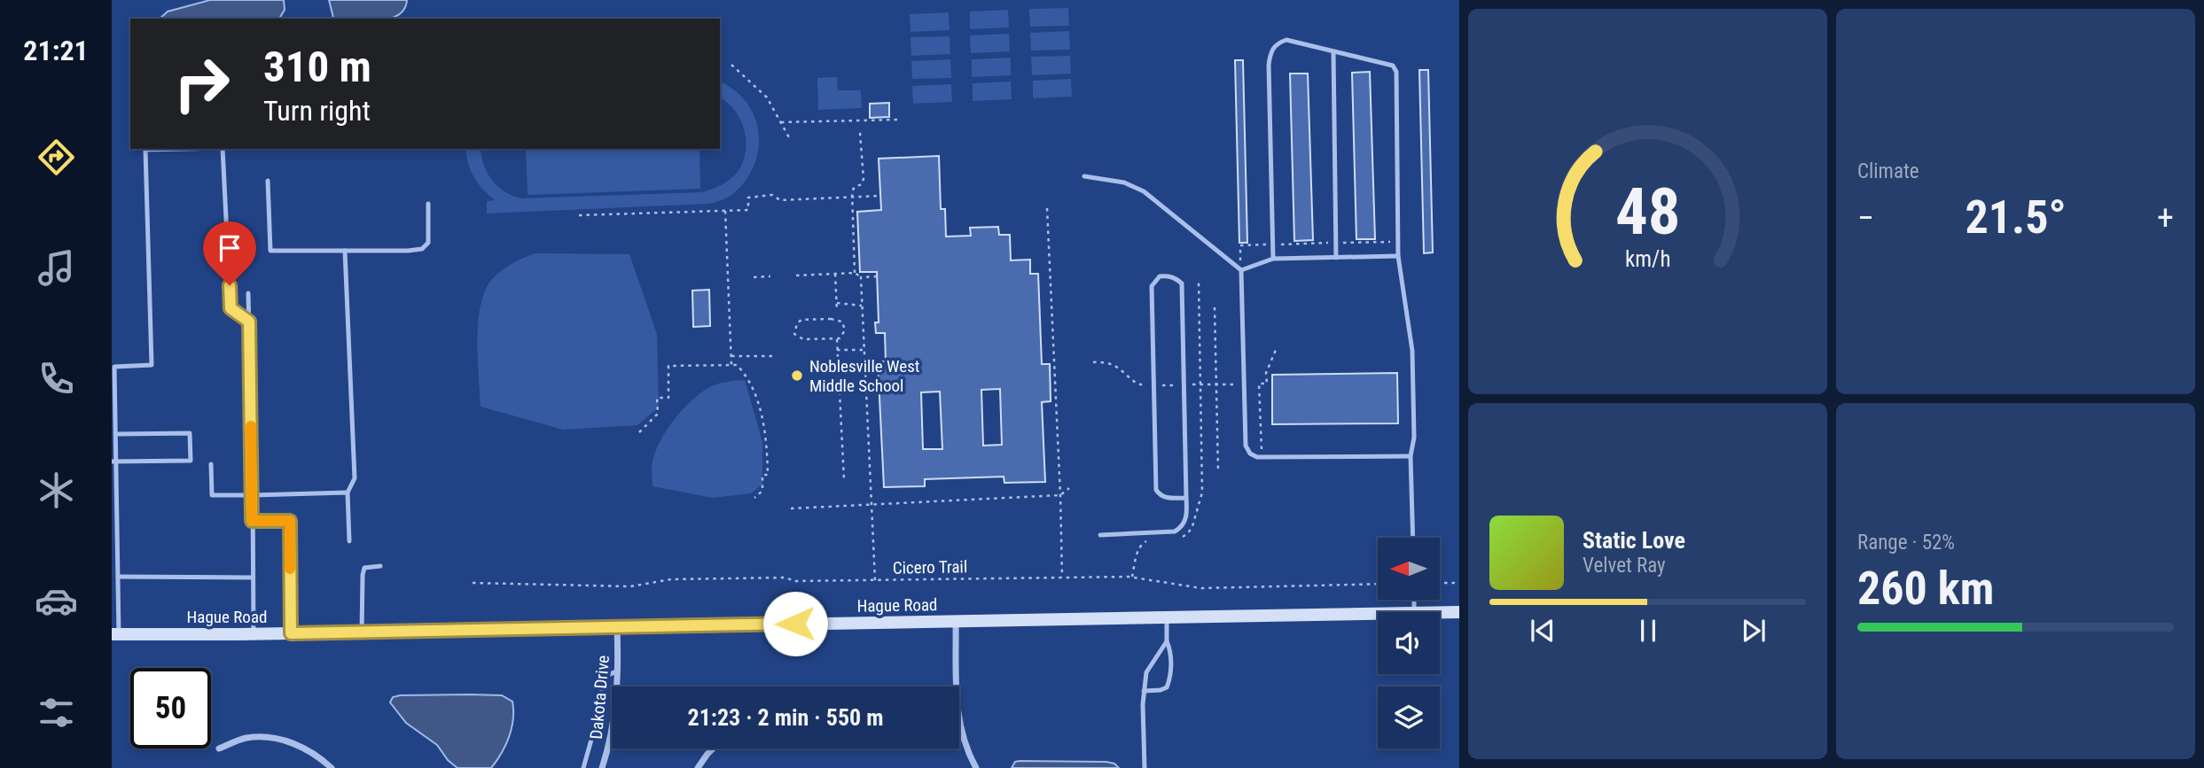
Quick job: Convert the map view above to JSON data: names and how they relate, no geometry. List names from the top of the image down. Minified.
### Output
{"streets":{"main road":["Hague Road"],"street":["Dakota Drive"],"path":["Cicero Trail"]},"crossings":[["Hague Road","Dakota Drive"]],"places":["Noblesville West Middle School"],"north":"left","page":{"tabs":"21:21","tile":["Climate",["Range · 52%","260 km"]],"turn":["310 m","Turn right"],"heat":["−","21.5°","+"],"song":["Static Love","Velvet Ray"],"limit":"50","trip":"21:23 · 2 min · 550 m","gauge":["48","km/h"]}}
